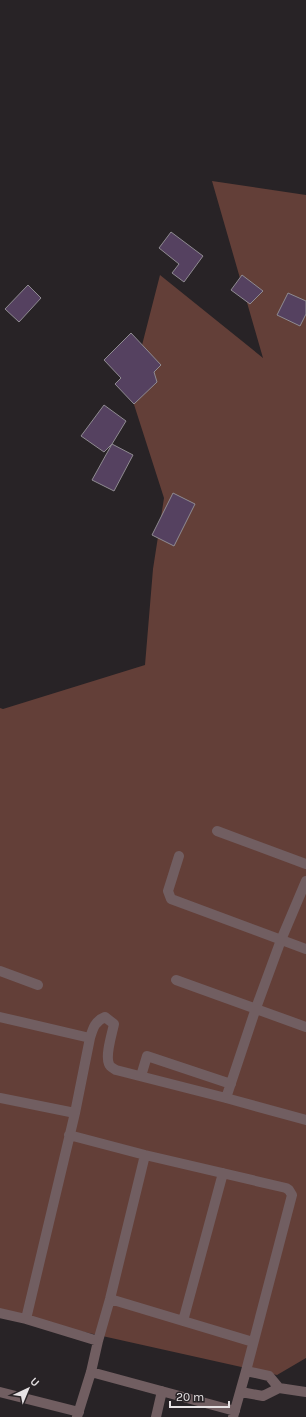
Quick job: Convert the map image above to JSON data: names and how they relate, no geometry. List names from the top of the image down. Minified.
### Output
{"scale_bar":"20 m","north":"top right"}
